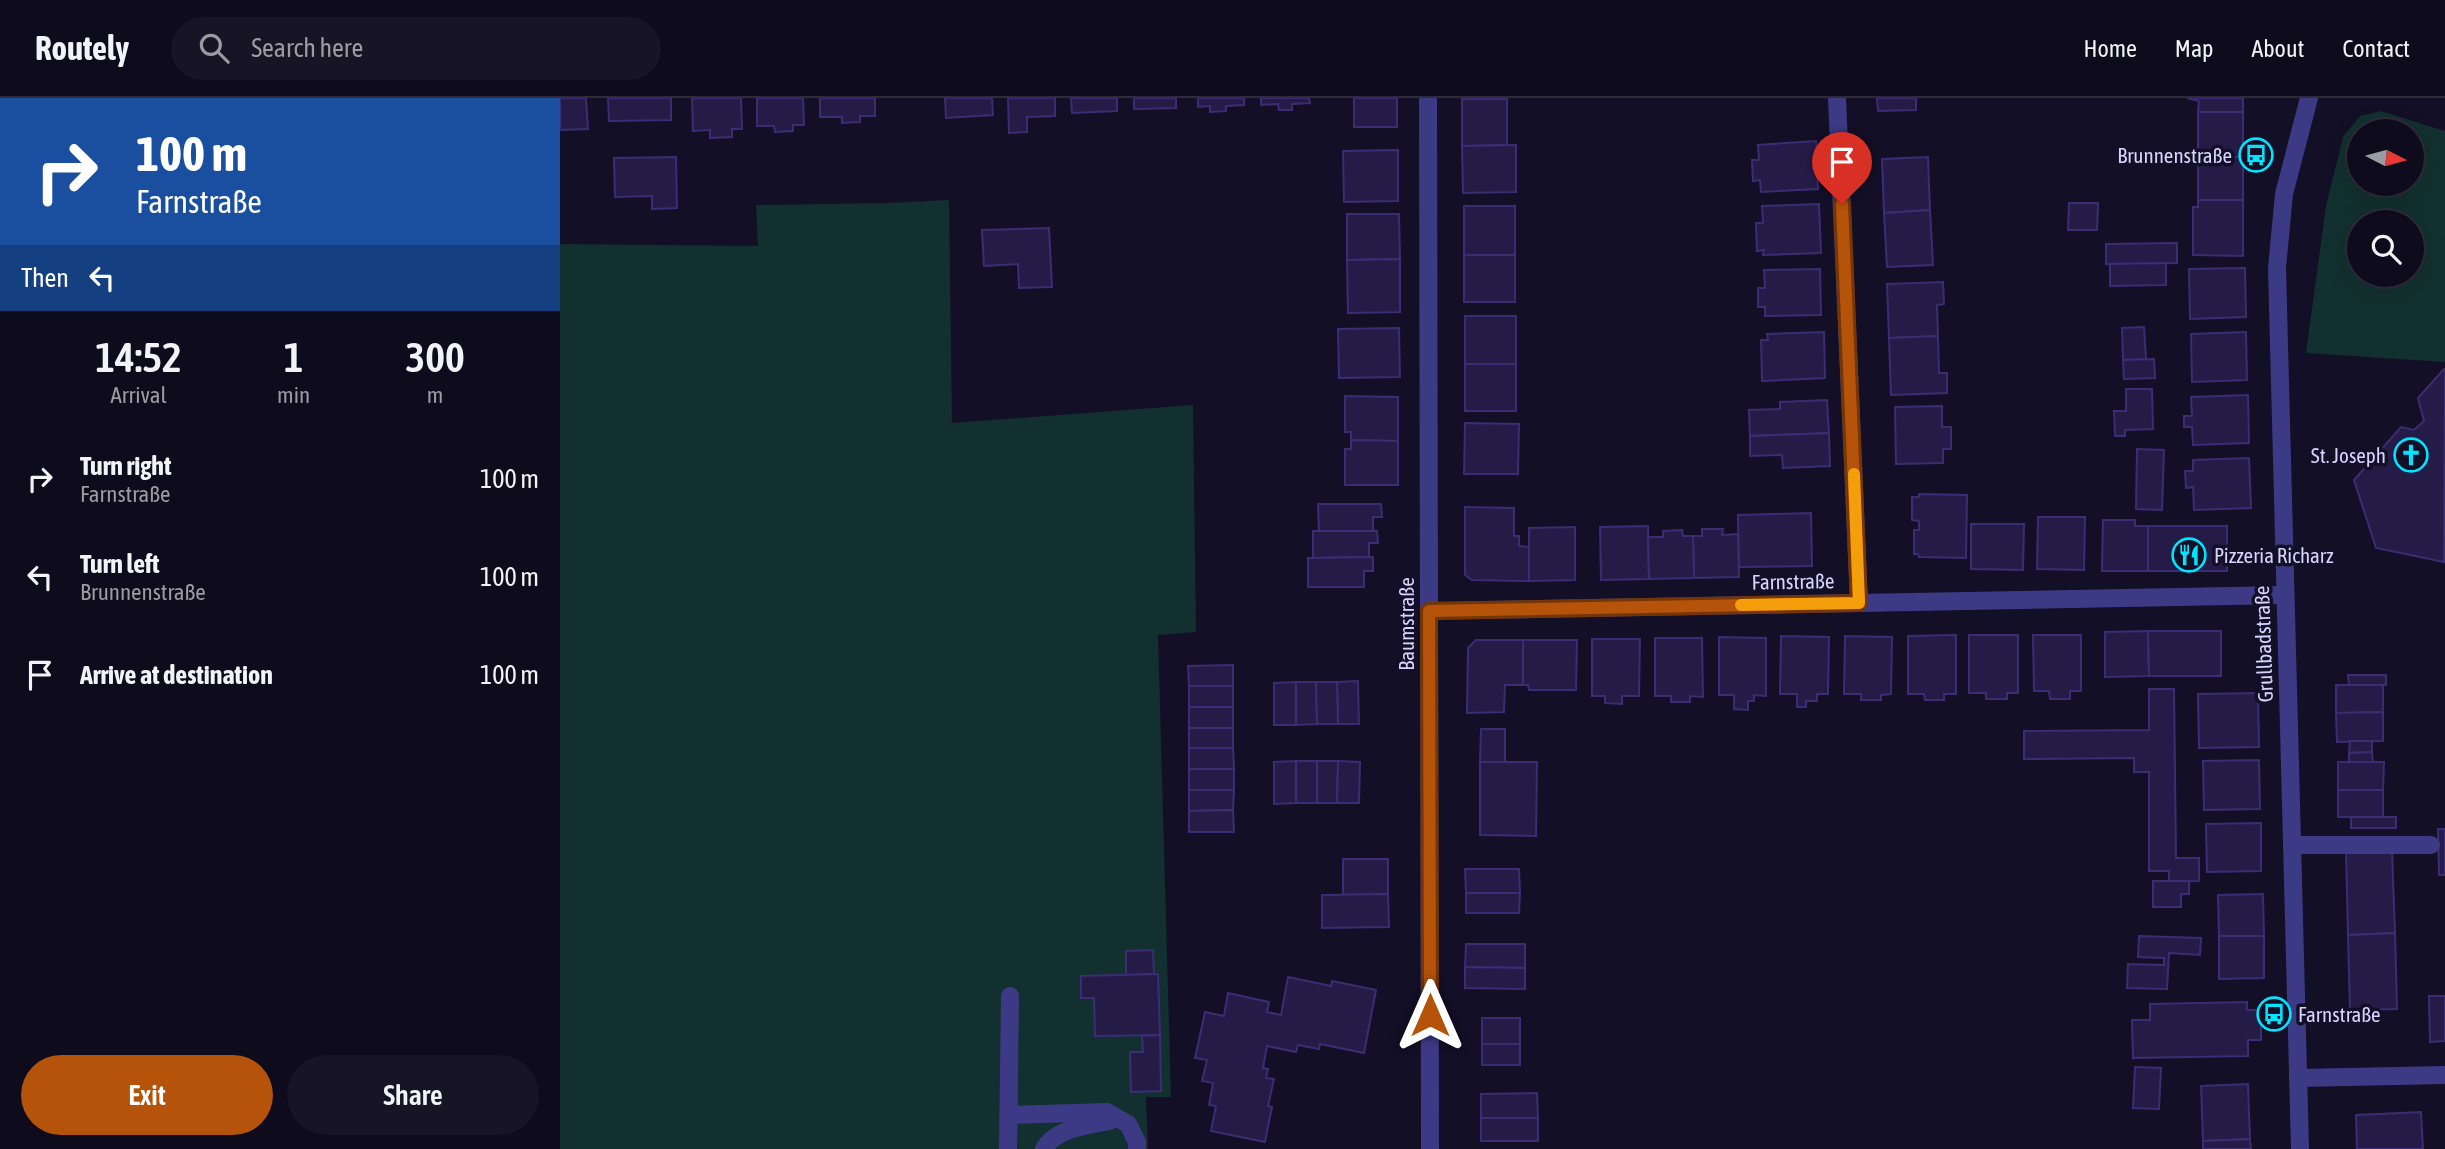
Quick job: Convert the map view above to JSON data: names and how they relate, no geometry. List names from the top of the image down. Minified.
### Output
{"streets":{"street":["Farnstraße","Baumstraße","Grullbadstraße"]},"crossings":[["Farnstraße","Baumstraße"],["Farnstraße","Grullbadstraße"]],"places":{"bus stop":["Brunnenstraße","Farnstraße"],"church":["St. Joseph"],"restaurant":["Pizzeria Richarz"]},"north":"right","page":{"header":"Routely","search":"Search here","nav":["Home","Map","About","Contact"],"turn":["100 m","Farnstraße"],"then":"Then","eta":["14:52","Arrival","1","min","300","m"],"list":[{"name":"Turn right","note":"Farnstraße","value":"100 m"},{"name":"Turn left","note":"Brunnenstraße","value":"100 m"},{"name":"Arrive at destination","value":"100 m"}],"buttons":["Exit","Share"]}}
